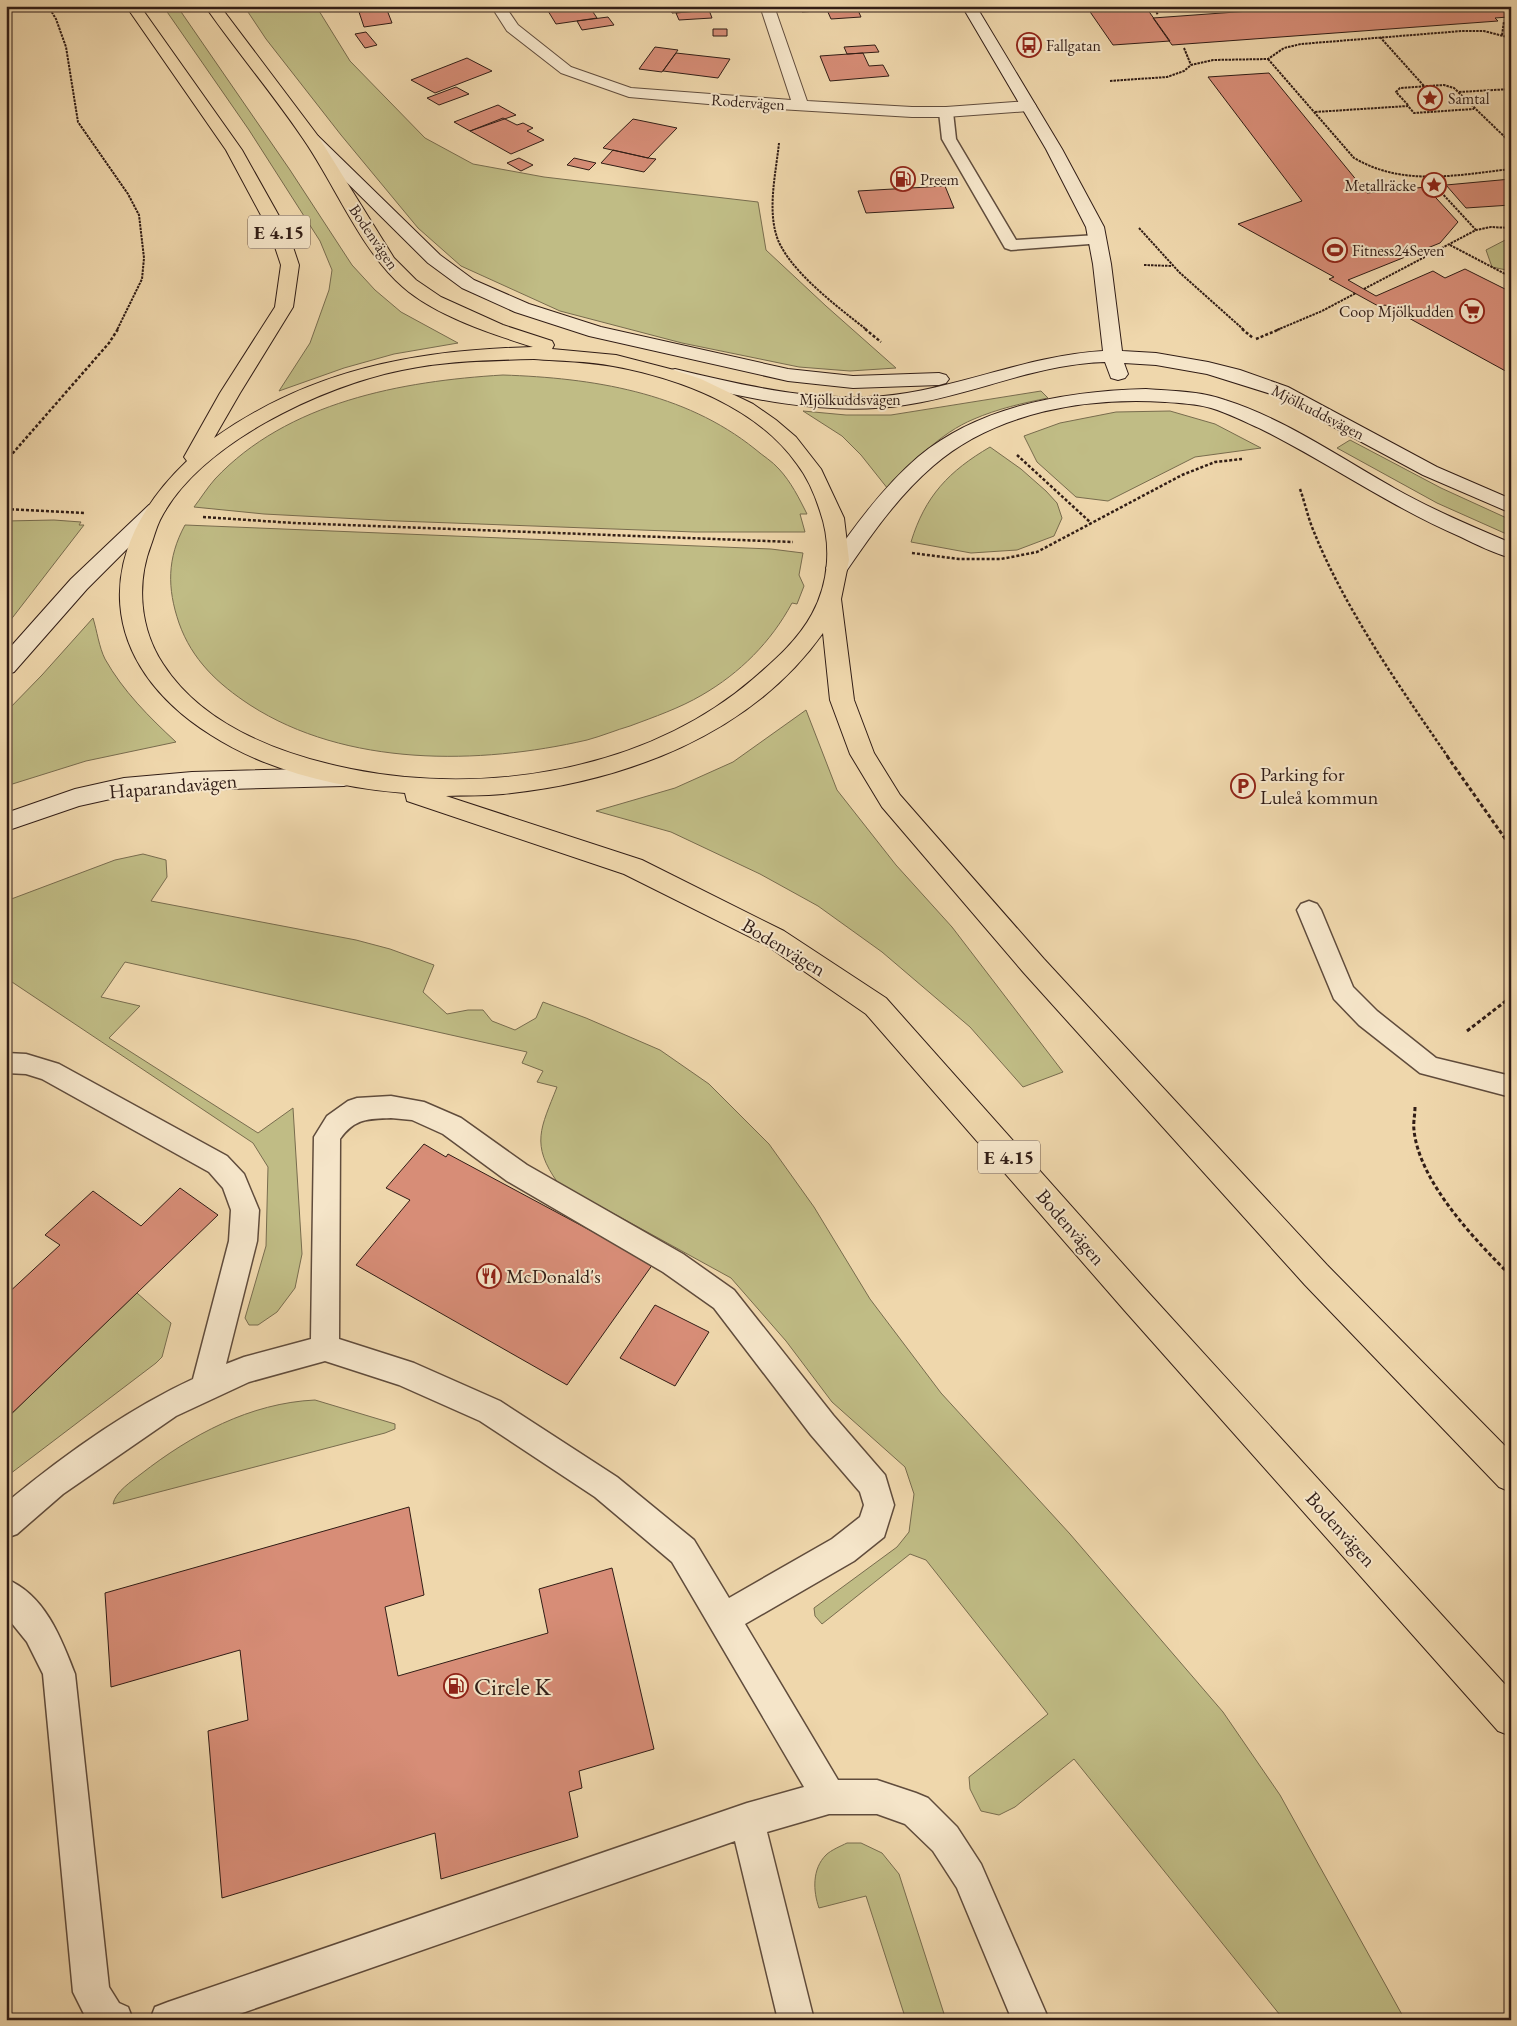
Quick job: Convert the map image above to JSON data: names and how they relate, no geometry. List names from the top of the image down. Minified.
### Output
{"streets":{"main road":["E 4.15","Bodenvägen"],"street":["Rodervägen","Mjölkuddsvägen","Haparandavägen"]},"places":{"bus stop":["Fallgatan"],"place":["Samtal","Metallräcke"],"fuel station":["Preem","Circle K"],"sports":["Fitness24Seven"],"supermarket":["Coop Mjölkudden"],"parking":["Parking for Luleå kommun"],"restaurant":["McDonald's"]}}
